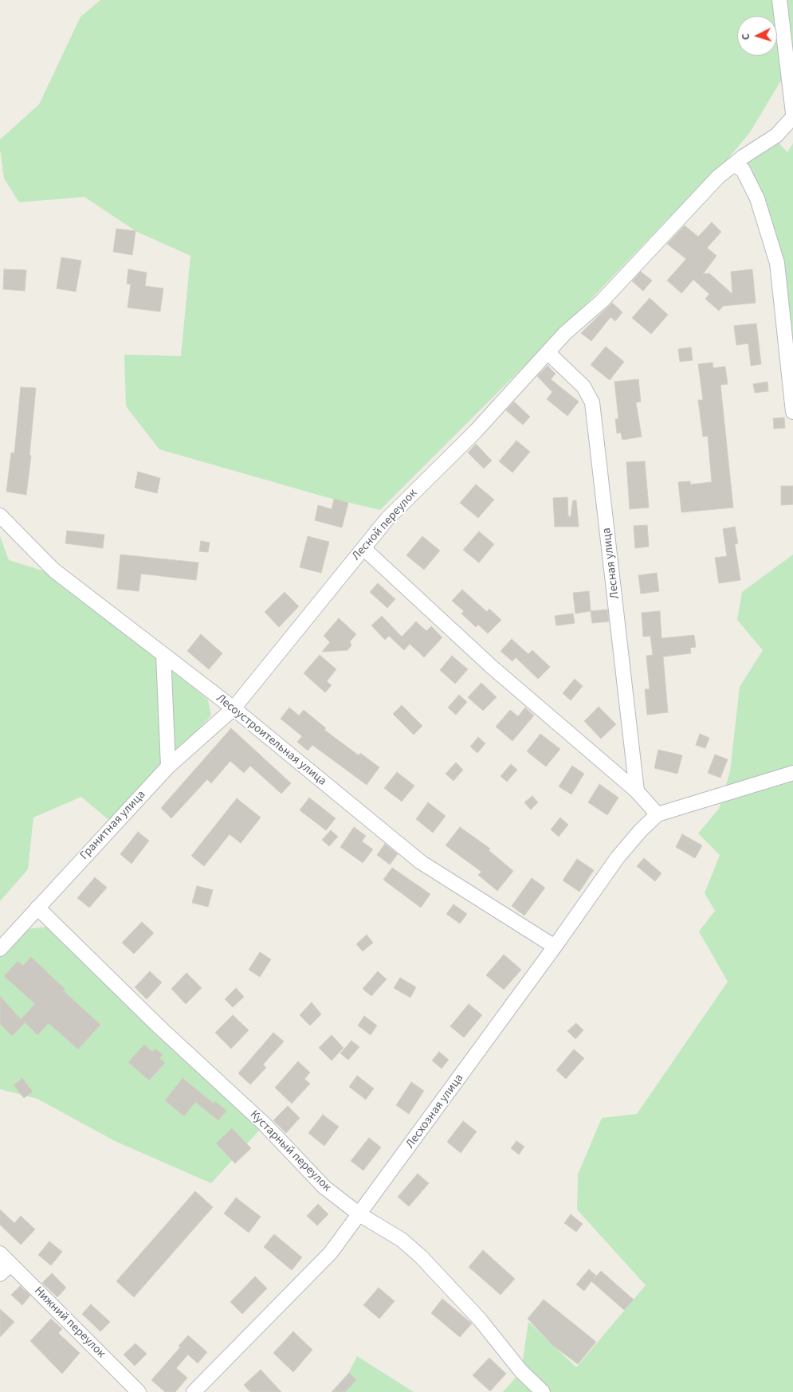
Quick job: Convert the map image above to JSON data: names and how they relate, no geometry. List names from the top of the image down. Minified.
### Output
{"streets":{"street":["Лесной переулок","Лесная улица","Лесоустроительная улица","Гранитная улица","Лесхозная улица","Кустарный переулок","Нижний переулок"]},"crossings":[["Лесной переулок","Лесная улица"],["Лесной переулок","Лесоустроительная улица"],["Лесной переулок","Гранитная улица"],["Лесоустроительная улица","Гранитная улица"],["Лесоустроительная улица","Лесхозная улица"],["Гранитная улица","Кустарный переулок"],["Лесхозная улица","Кустарный переулок"]],"north":"left"}
